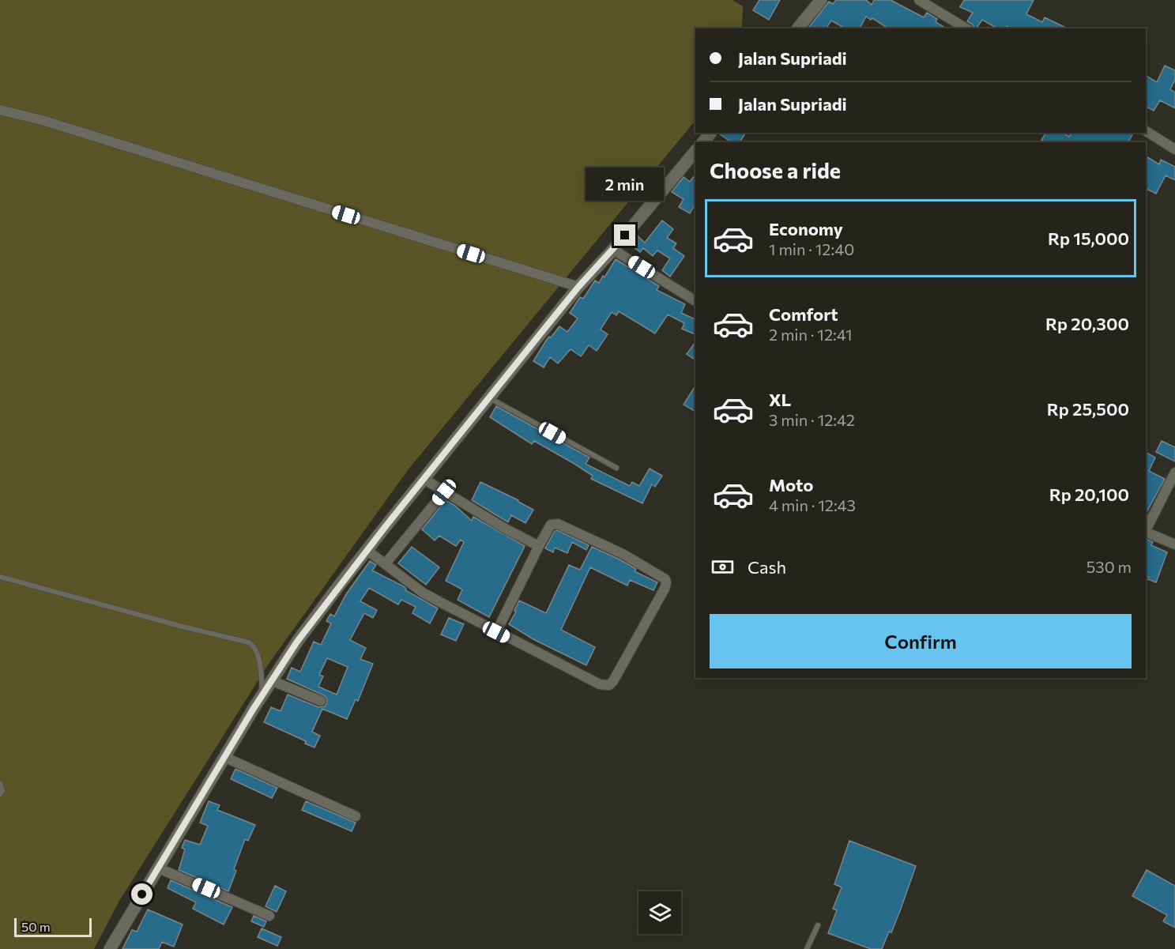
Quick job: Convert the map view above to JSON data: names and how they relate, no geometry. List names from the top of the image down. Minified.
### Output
{"scale_bar":"50 m","page":{"banner":["Jalan Supriadi","Jalan Supriadi"],"heading":"Choose a ride","bubble":"2 min","list":[{"name":"Economy","note":"1 min · 12:40","value":"Rp 15,000"},{"name":"Comfort","note":"2 min · 12:41","value":"Rp 20,300"},{"name":"XL","note":"3 min · 12:42","value":"Rp 25,500"},{"name":"Moto","note":"4 min · 12:43","value":"Rp 20,100"}],"pay":["Cash","530 m"],"buttons":"Confirm","scale":"50 m"}}
